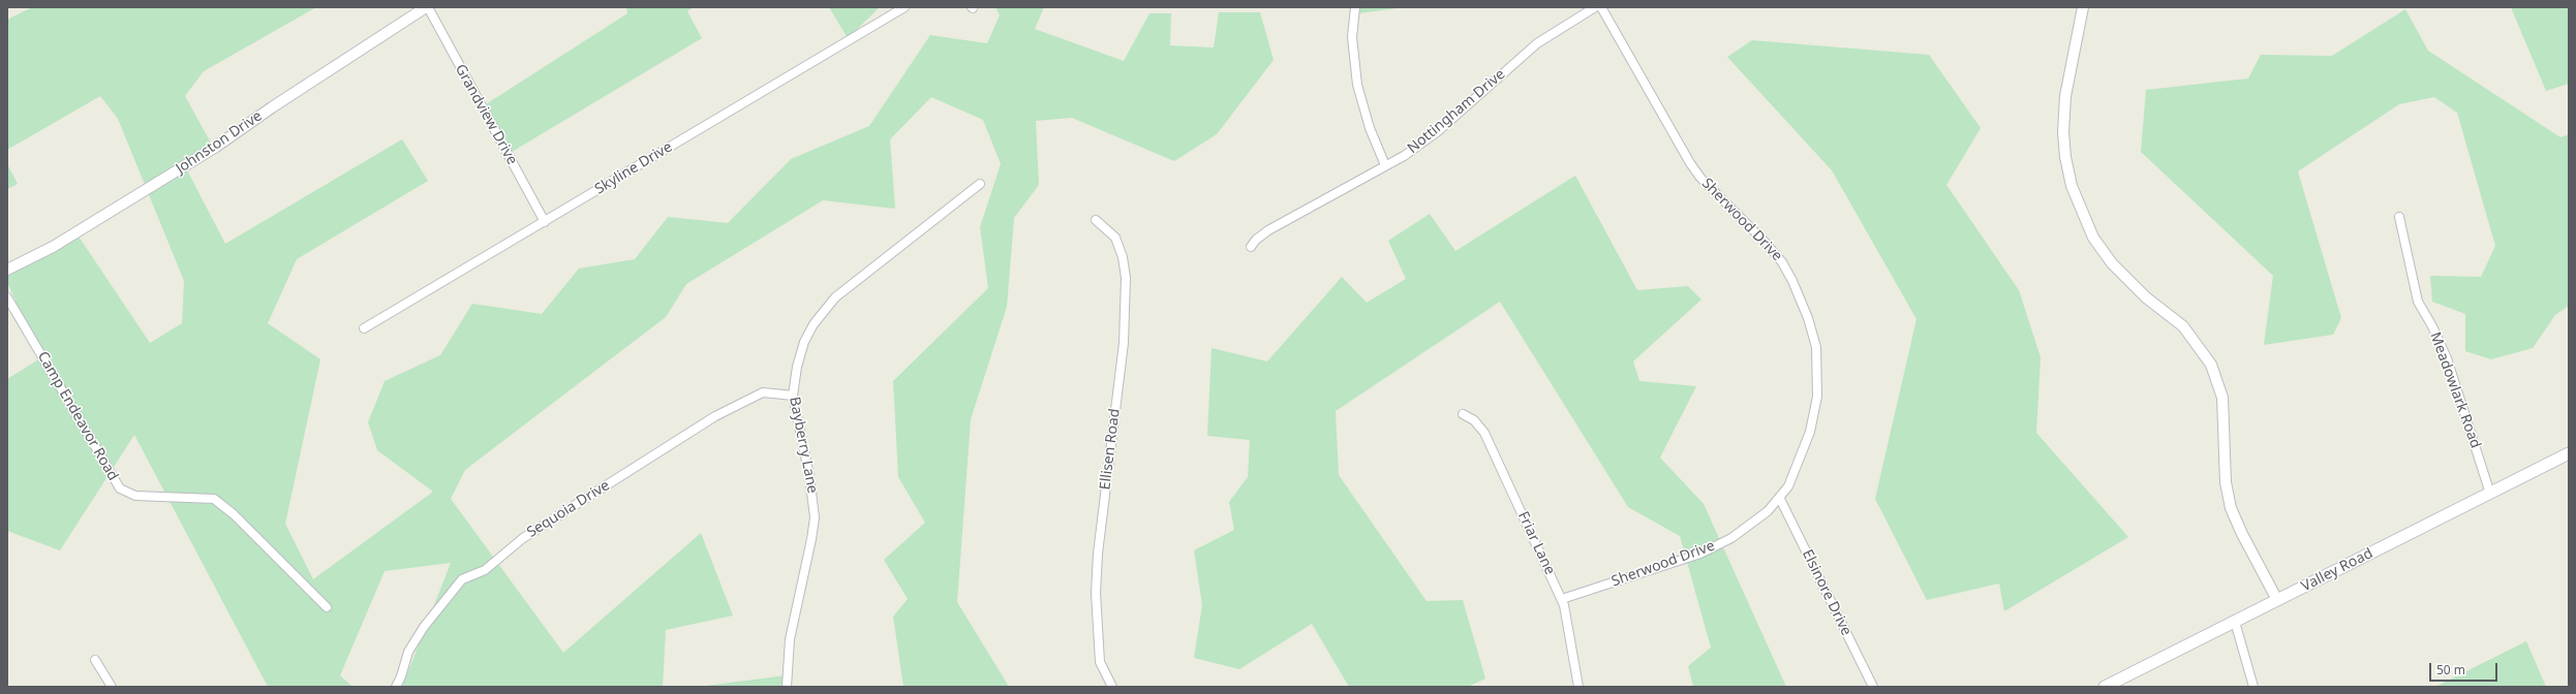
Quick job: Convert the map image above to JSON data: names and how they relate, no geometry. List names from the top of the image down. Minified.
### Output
{"streets":{"main road":["Valley Road"],"street":["Nottingham Drive","Grandview Drive","Johnston Drive","Skyline Drive","Sherwood Drive","Meadowlark Road","Camp Endeavor Road","Bayberry Lane","Ellisen Road","Sequoia Drive","Friar Lane","Elsinore Drive"]},"crossings":[["Grandview Drive","Johnston Drive"],["Grandview Drive","Skyline Drive"],["Sherwood Drive","Friar Lane"],["Sherwood Drive","Elsinore Drive"],["Meadowlark Road","Valley Road"],["Bayberry Lane","Sequoia Drive"]],"scale_bar":"50 m"}
